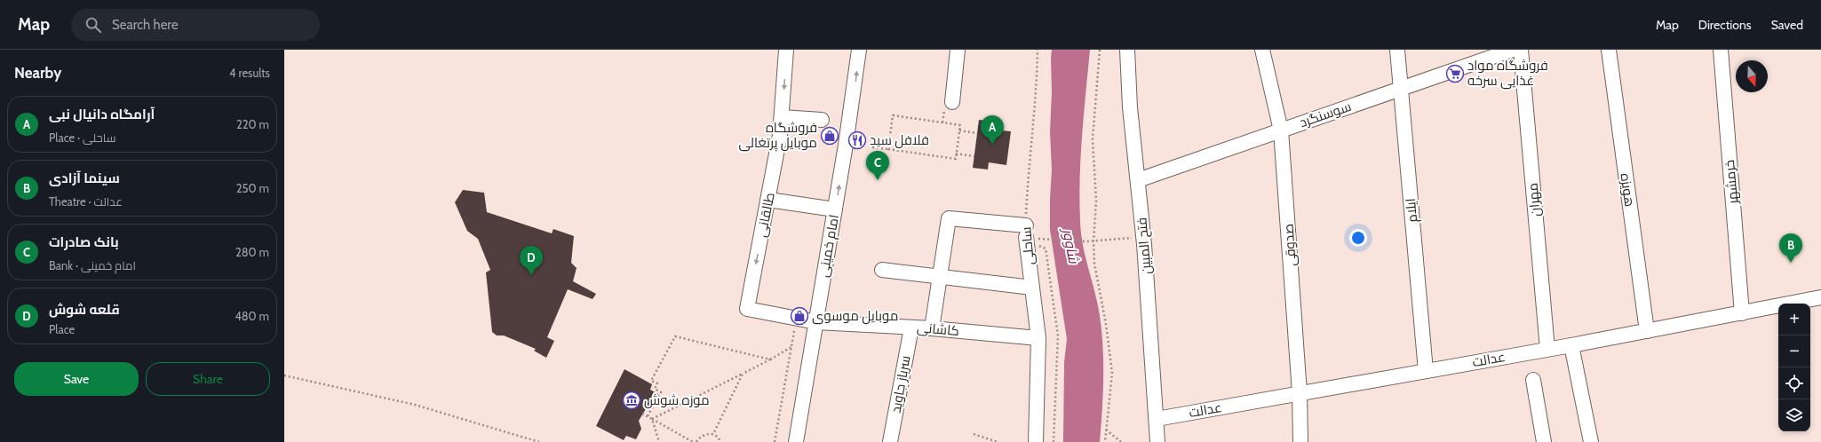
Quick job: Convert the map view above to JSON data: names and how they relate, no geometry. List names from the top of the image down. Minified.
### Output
{"streets":{"street":["سوسنگرد","خرمشهر","هویزه","مهران","ایلام","طالقانی","صدوقی","امام خمینی","ساحلی","فتح المبین","کاشانی","عدالت","سرباز جاوید"]},"crossings":[["سوسنگرد","ایلام"],["سوسنگرد","صدوقی"],["سوسنگرد","فتح المبین"],["خرمشهر","عدالت"],["هویزه","عدالت"],["مهران","عدالت"],["ایلام","عدالت"],["طالقانی","امام خمینی"],["طالقانی","کاشانی"],["صدوقی","عدالت"],["امام خمینی","کاشانی"],["ساحلی","کاشانی"],["فتح المبین","عدالت"],["کاشانی","سرباز جاوید"]],"one_way":["طالقانی","امام خمینی"],"water":["شاوور"],"places":{"supermarket":["فروشگاه مواد غذایی سرخه"],"shop":["فروشگاه موبایل پرتغالی","موبایل موسوى"],"restaurant":["فلافل سید"],"museum":["موزه شوش"]},"north":"bottom","page":{"header":"Map","search":"Search here","nav":["Map","Directions","Saved"],"heading":["Nearby","4 results"],"list":[{"mark":"A","name":"آرامگاه دانیال نبی","note":"Place · ساحلی","value":"220 m"},{"mark":"B","name":"سینما آزادی","note":"Theatre · عدالت","value":"250 m"},{"mark":"C","name":"بانک صادرات","note":"Bank · امام خمینی","value":"280 m"},{"mark":"D","name":"قلعه شوش","note":"Place","value":"480 m"}],"pins":["A","C","B","D"],"map_buttons":["+","−"],"buttons":["Save","Share"]}}
